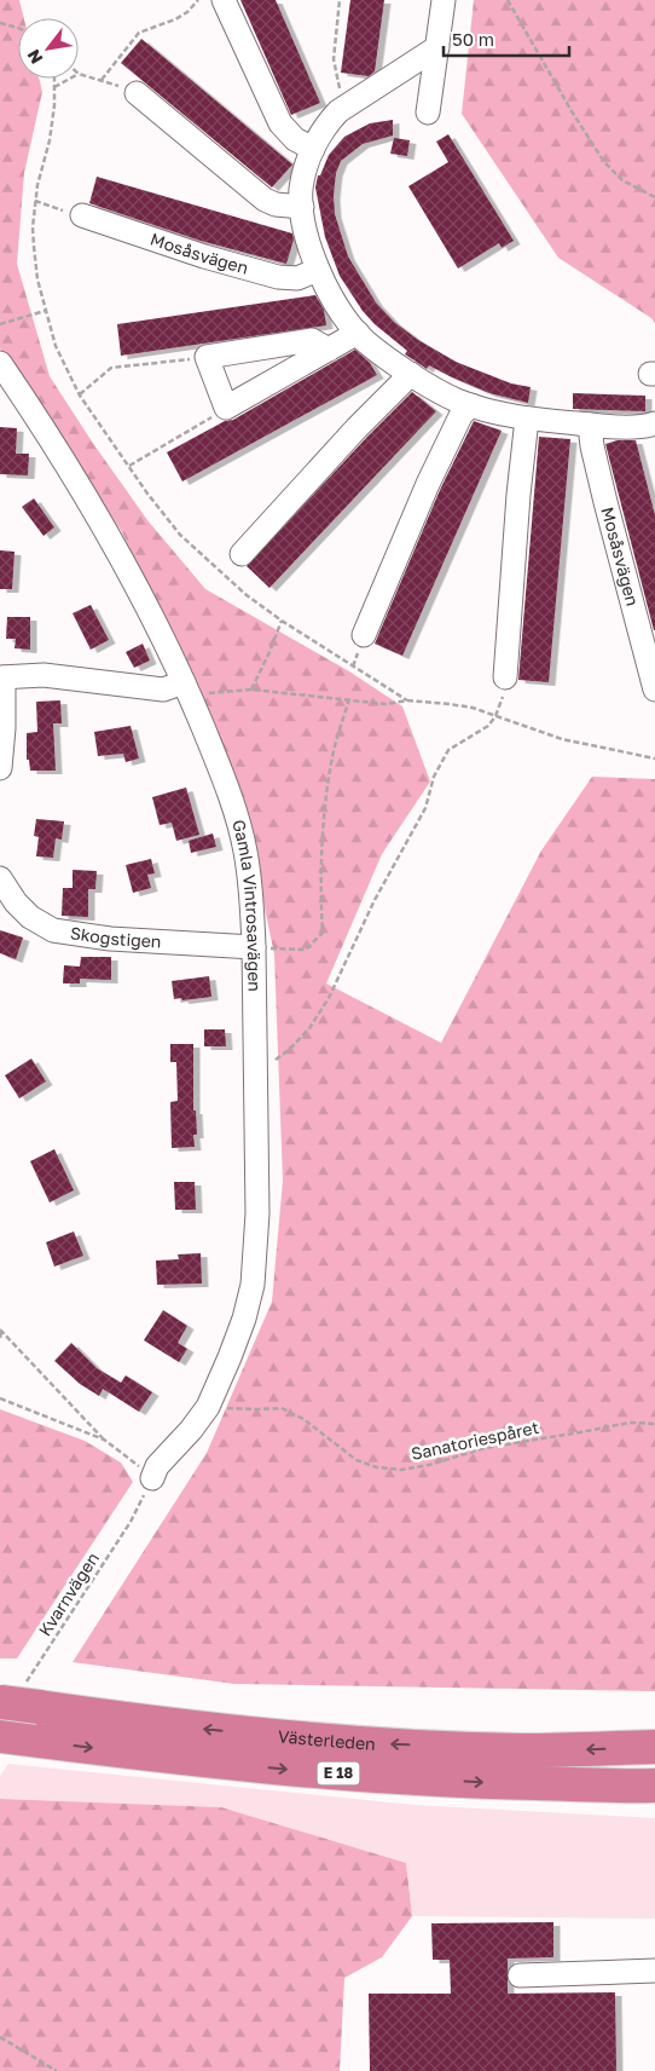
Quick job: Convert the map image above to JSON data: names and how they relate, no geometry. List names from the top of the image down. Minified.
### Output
{"streets":{"highway":["Västerleden","E 18"],"street":["Mosåsvägen","Gamla Vintrosavägen","Skogstigen"],"path":["Sanatoriespåret","Kvarnvägen"]},"crossings":[["Gamla Vintrosavägen","Skogstigen"],["Gamla Vintrosavägen","Sanatoriespåret"],["Gamla Vintrosavägen","Kvarnvägen"],["Kvarnvägen","Västerleden"]],"scale_bar":"50 m","north":"bottom left"}
